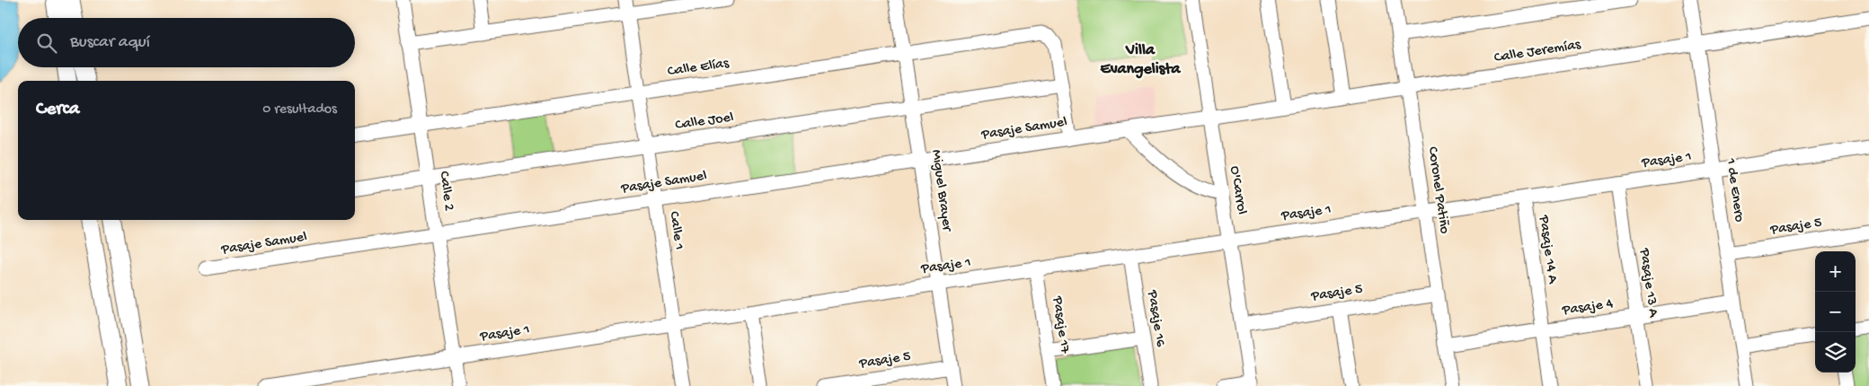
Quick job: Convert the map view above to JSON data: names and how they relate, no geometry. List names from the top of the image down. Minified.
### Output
{"streets":{"street":["Calle Jeremías","Calle Elías","Calle Joel","Pasaje Samuel","Pasaje 1","Miguel Brayer","O'Carrol","Coronel Patiño","1 de Enero","Calle 2","Pasaje 5","Calle 1","Pasaje 14 A","Pasaje 13 A","Pasaje 4","Pasaje 16","Pasaje 17"]},"crossings":[["Calle Jeremías","Pasaje Samuel"],["Calle Jeremías","O'Carrol"],["Calle Jeremías","Coronel Patiño"],["Calle Jeremías","1 de Enero"],["Calle Elías","Calle Joel"],["Calle Elías","Miguel Brayer"],["Calle Elías","Calle 2"],["Calle Elías","Calle 1"],["Calle Joel","Miguel Brayer"],["Calle Joel","Calle 2"],["Calle Joel","Calle 1"],["Pasaje Samuel","Miguel Brayer"],["Pasaje Samuel","O'Carrol"],["Pasaje Samuel","Calle 2"],["Pasaje Samuel","Calle 1"],["Pasaje 1","Miguel Brayer"],["Pasaje 1","O'Carrol"],["Pasaje 1","Coronel Patiño"],["Pasaje 1","1 de Enero"],["Pasaje 1","Calle 2"],["Pasaje 1","Calle 1"],["Pasaje 1","Pasaje 14 A"],["Pasaje 1","Pasaje 13 A"],["Pasaje 1","Pasaje 16"],["Pasaje 1","Pasaje 17"],["Miguel Brayer","Pasaje 5"],["O'Carrol","Pasaje 5"],["Coronel Patiño","Pasaje 5"],["Coronel Patiño","Pasaje 4"],["1 de Enero","Pasaje 5"],["1 de Enero","Pasaje 4"],["Pasaje 14 A","Pasaje 4"],["Pasaje 13 A","Pasaje 4"]],"districts":["Villa Evangelista"],"page":{"search":"Buscar aquí","heading":["Cerca","0 resultados"],"map_buttons":["+","−"]}}
